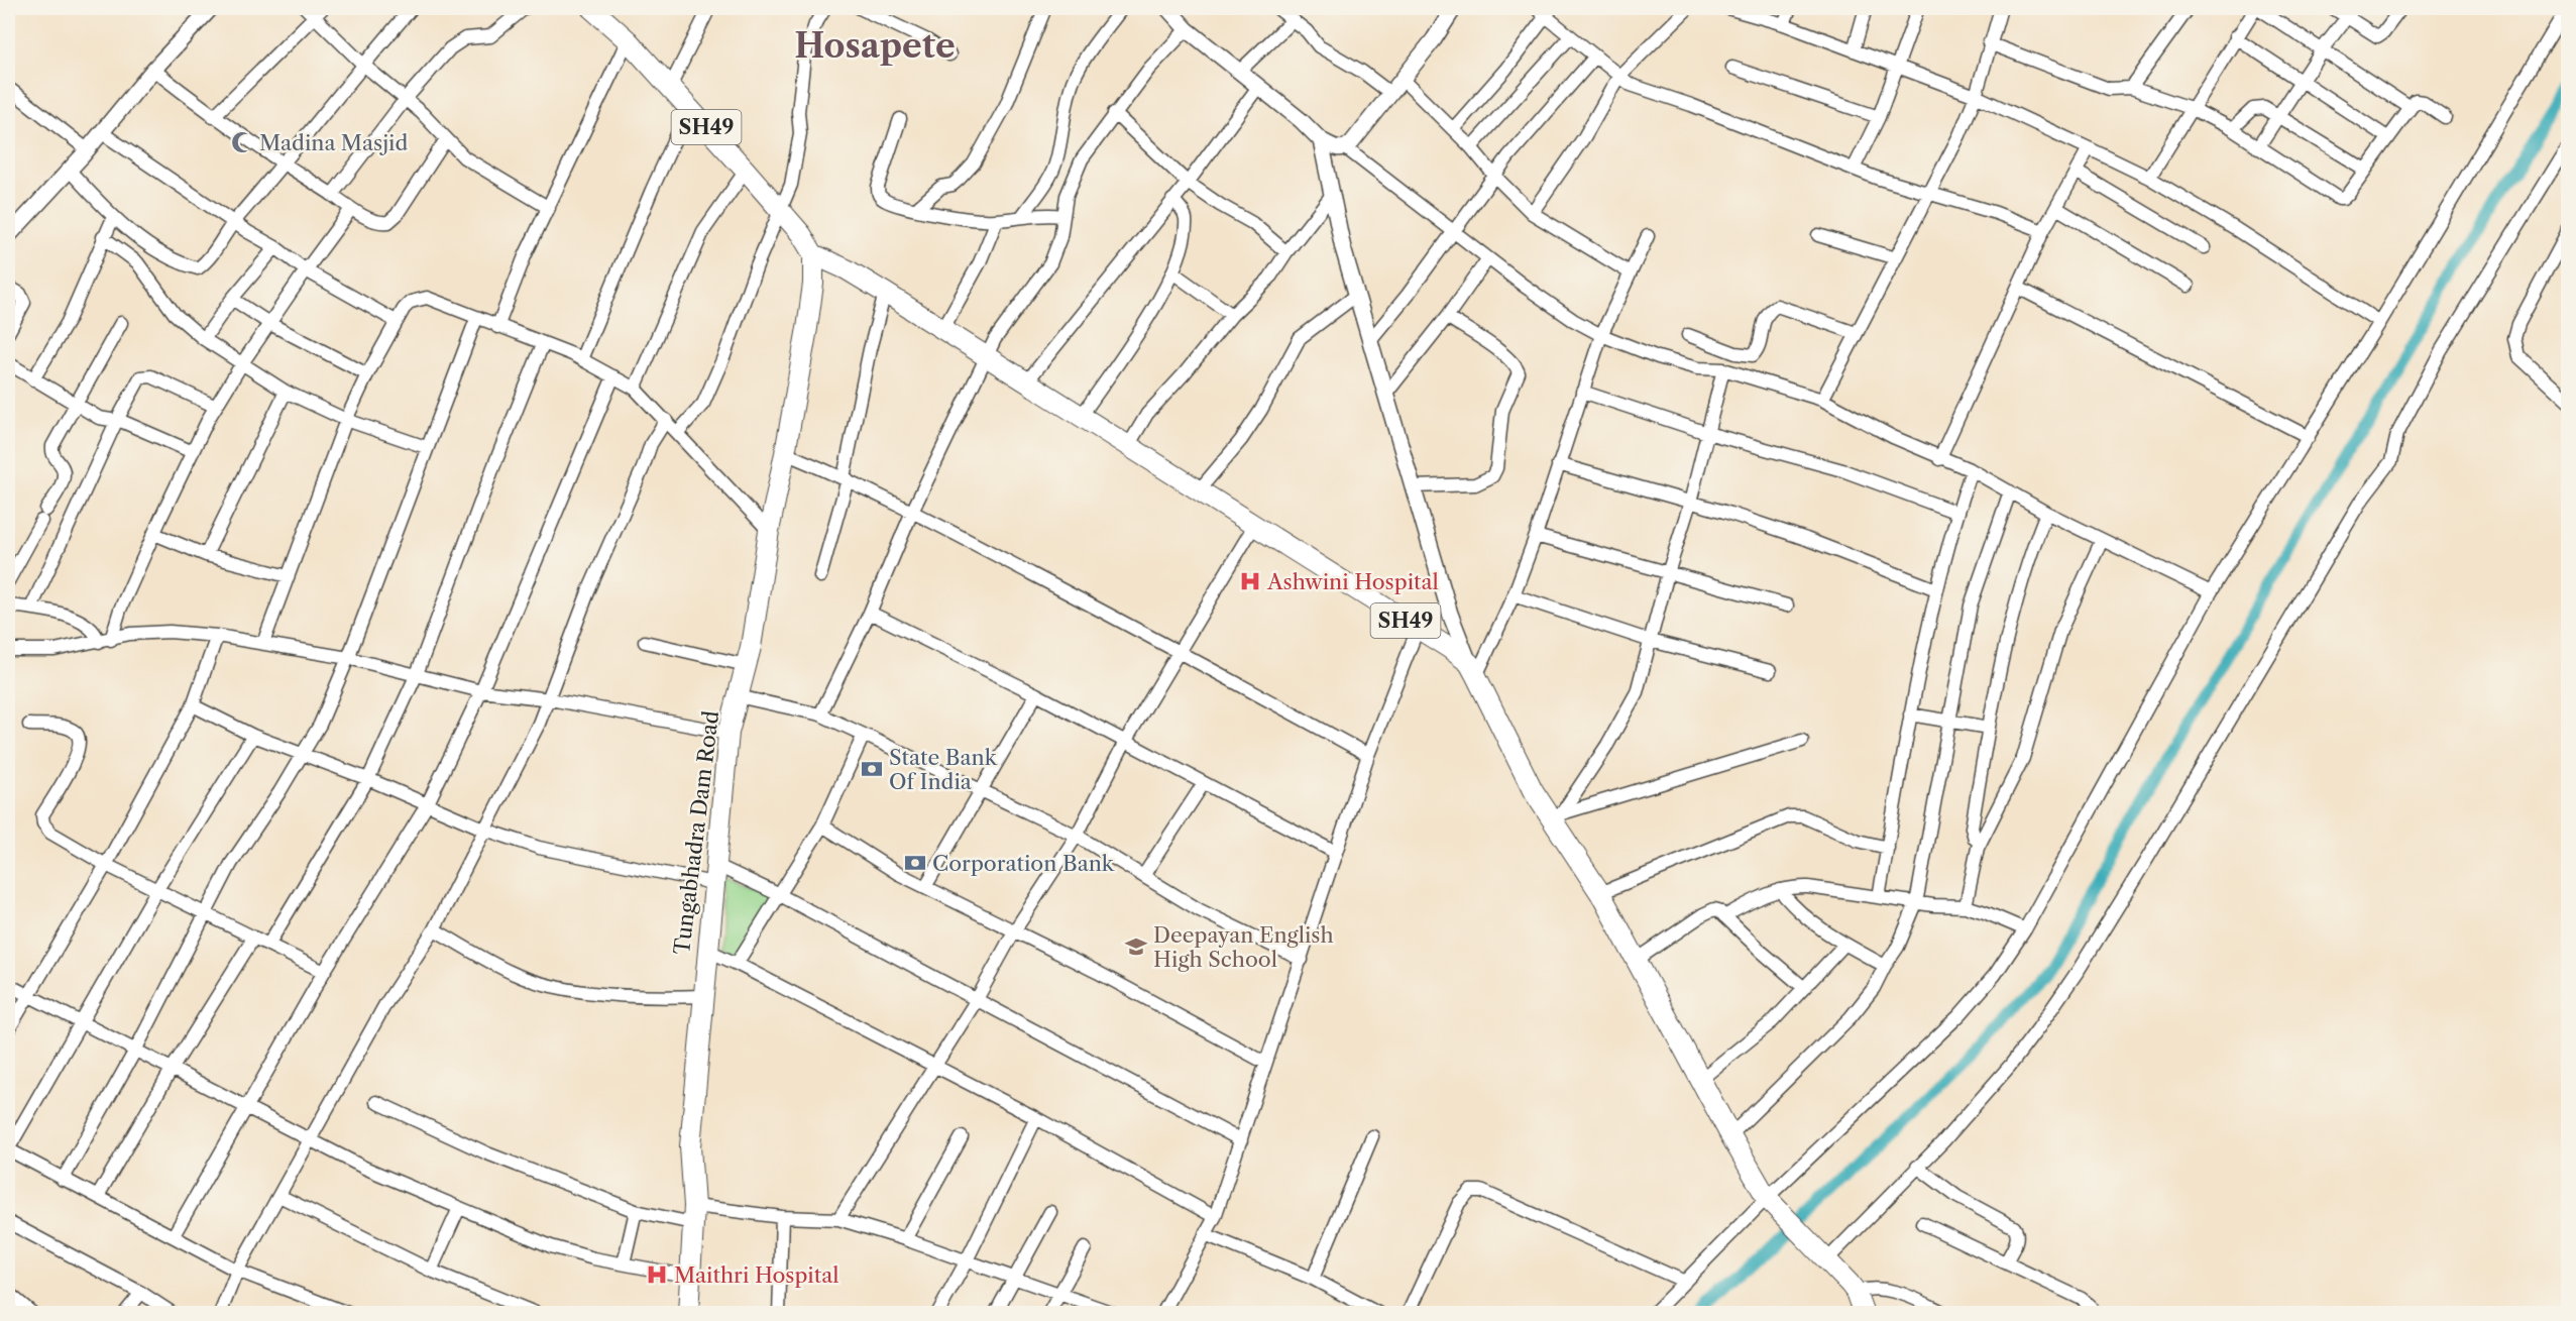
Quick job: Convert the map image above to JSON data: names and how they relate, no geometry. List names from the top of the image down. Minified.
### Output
{"streets":{"main road":["SH49","Tungabhadra Dam Road"]},"crossings":[["SH49","Tungabhadra Dam Road"]],"districts":["Hosapete"],"places":{"mosque":["Madina Masjid"],"hospital":["Ashwini Hospital","Maithri Hospital"],"bank":["State Bank Of India","Corporation Bank"],"school or university":["Deepayan English High School"]}}
